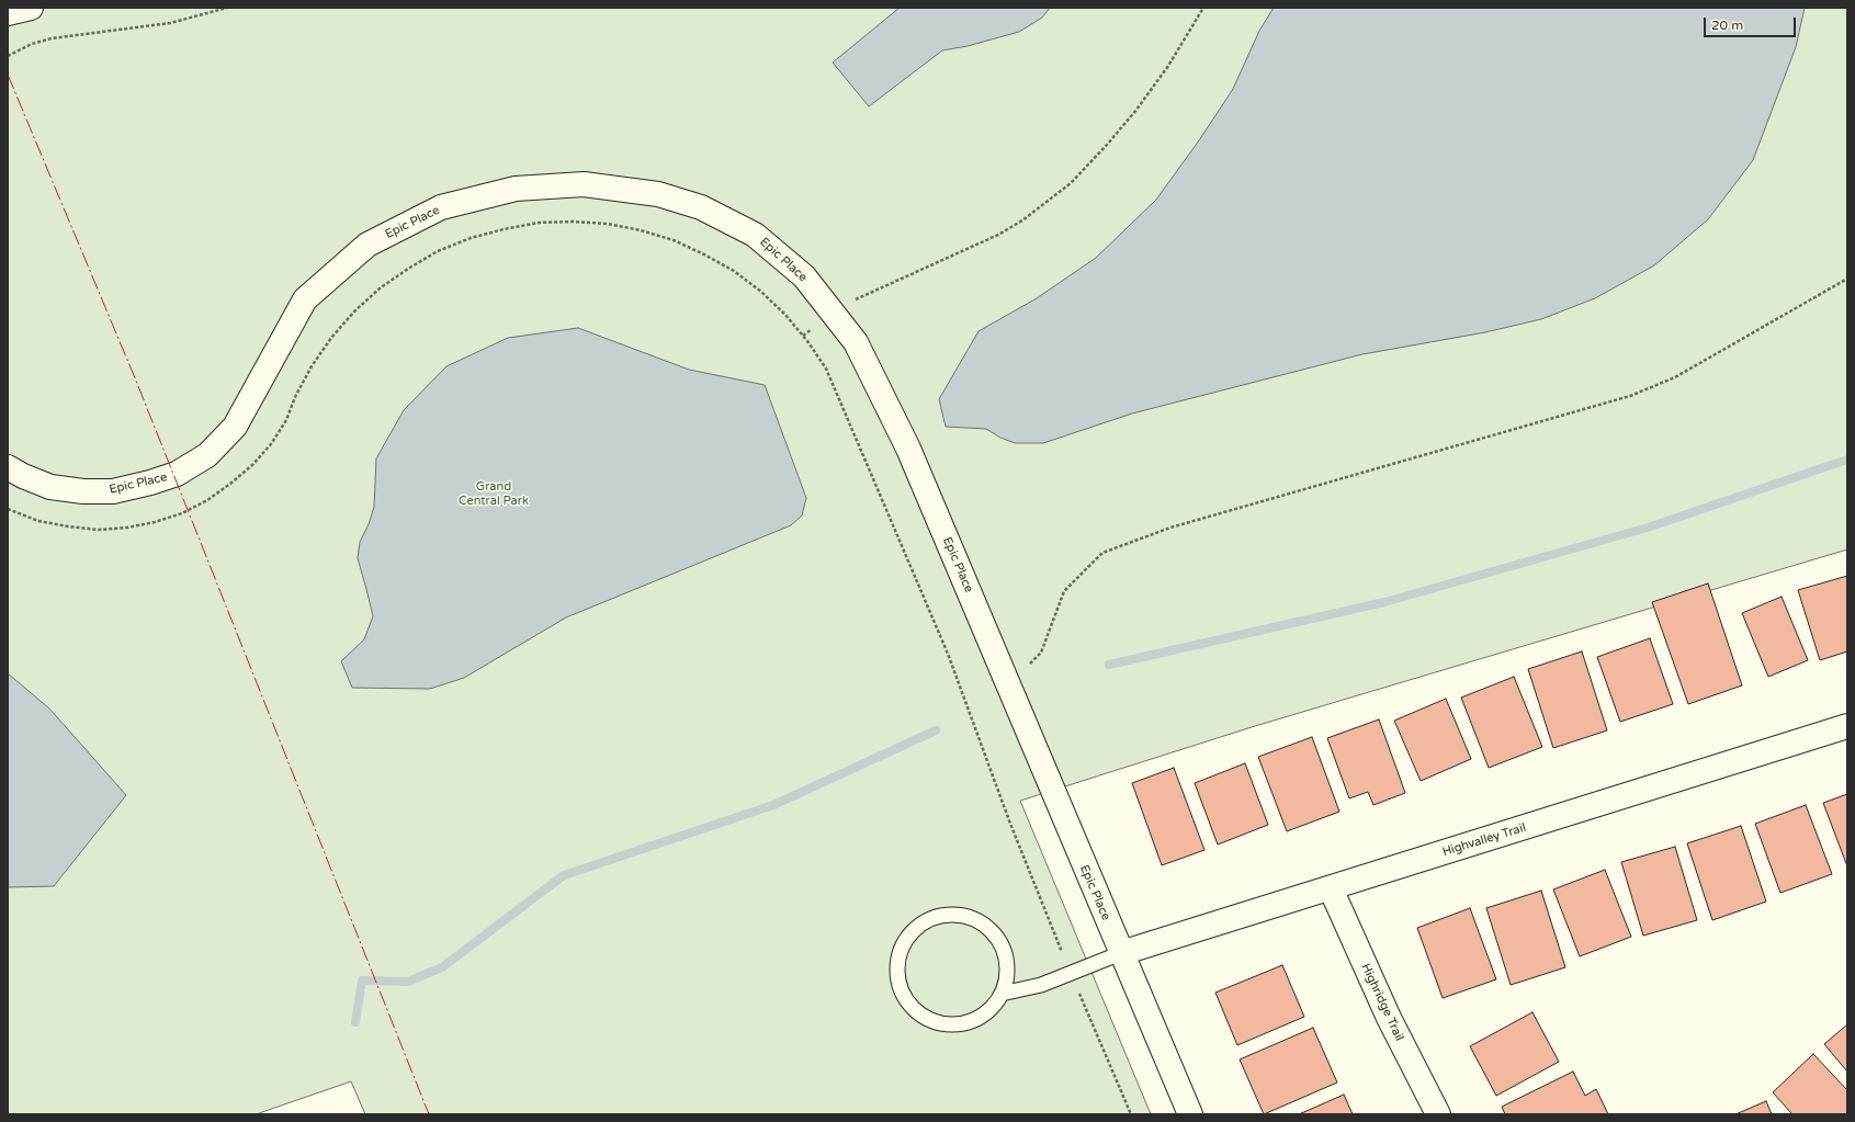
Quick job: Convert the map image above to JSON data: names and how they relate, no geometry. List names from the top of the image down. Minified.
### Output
{"streets":{"street":["Epic Place","Highvalley Trail","Highridge Trail"]},"crossings":[["Epic Place","Highvalley Trail"],["Highvalley Trail","Highridge Trail"]],"parks":["Grand Central Park"],"scale_bar":"20 m"}
